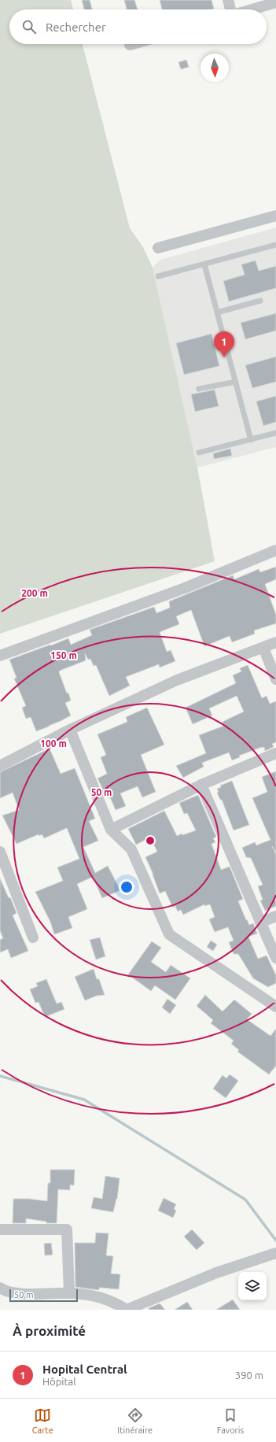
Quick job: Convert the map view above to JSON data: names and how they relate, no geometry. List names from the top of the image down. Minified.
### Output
{"scale_bar":"50 m","north":"bottom","page":{"search":"Rechercher","pins":"1","scale":"50 m","heading":"À proximité","list":[{"mark":"1","name":"Hopital Central","note":"Hôpital","value":"390 m"}],"nav":["Carte","Itinéraire","Favoris"]},"rings":["200 m","150 m","100 m","50 m"]}
